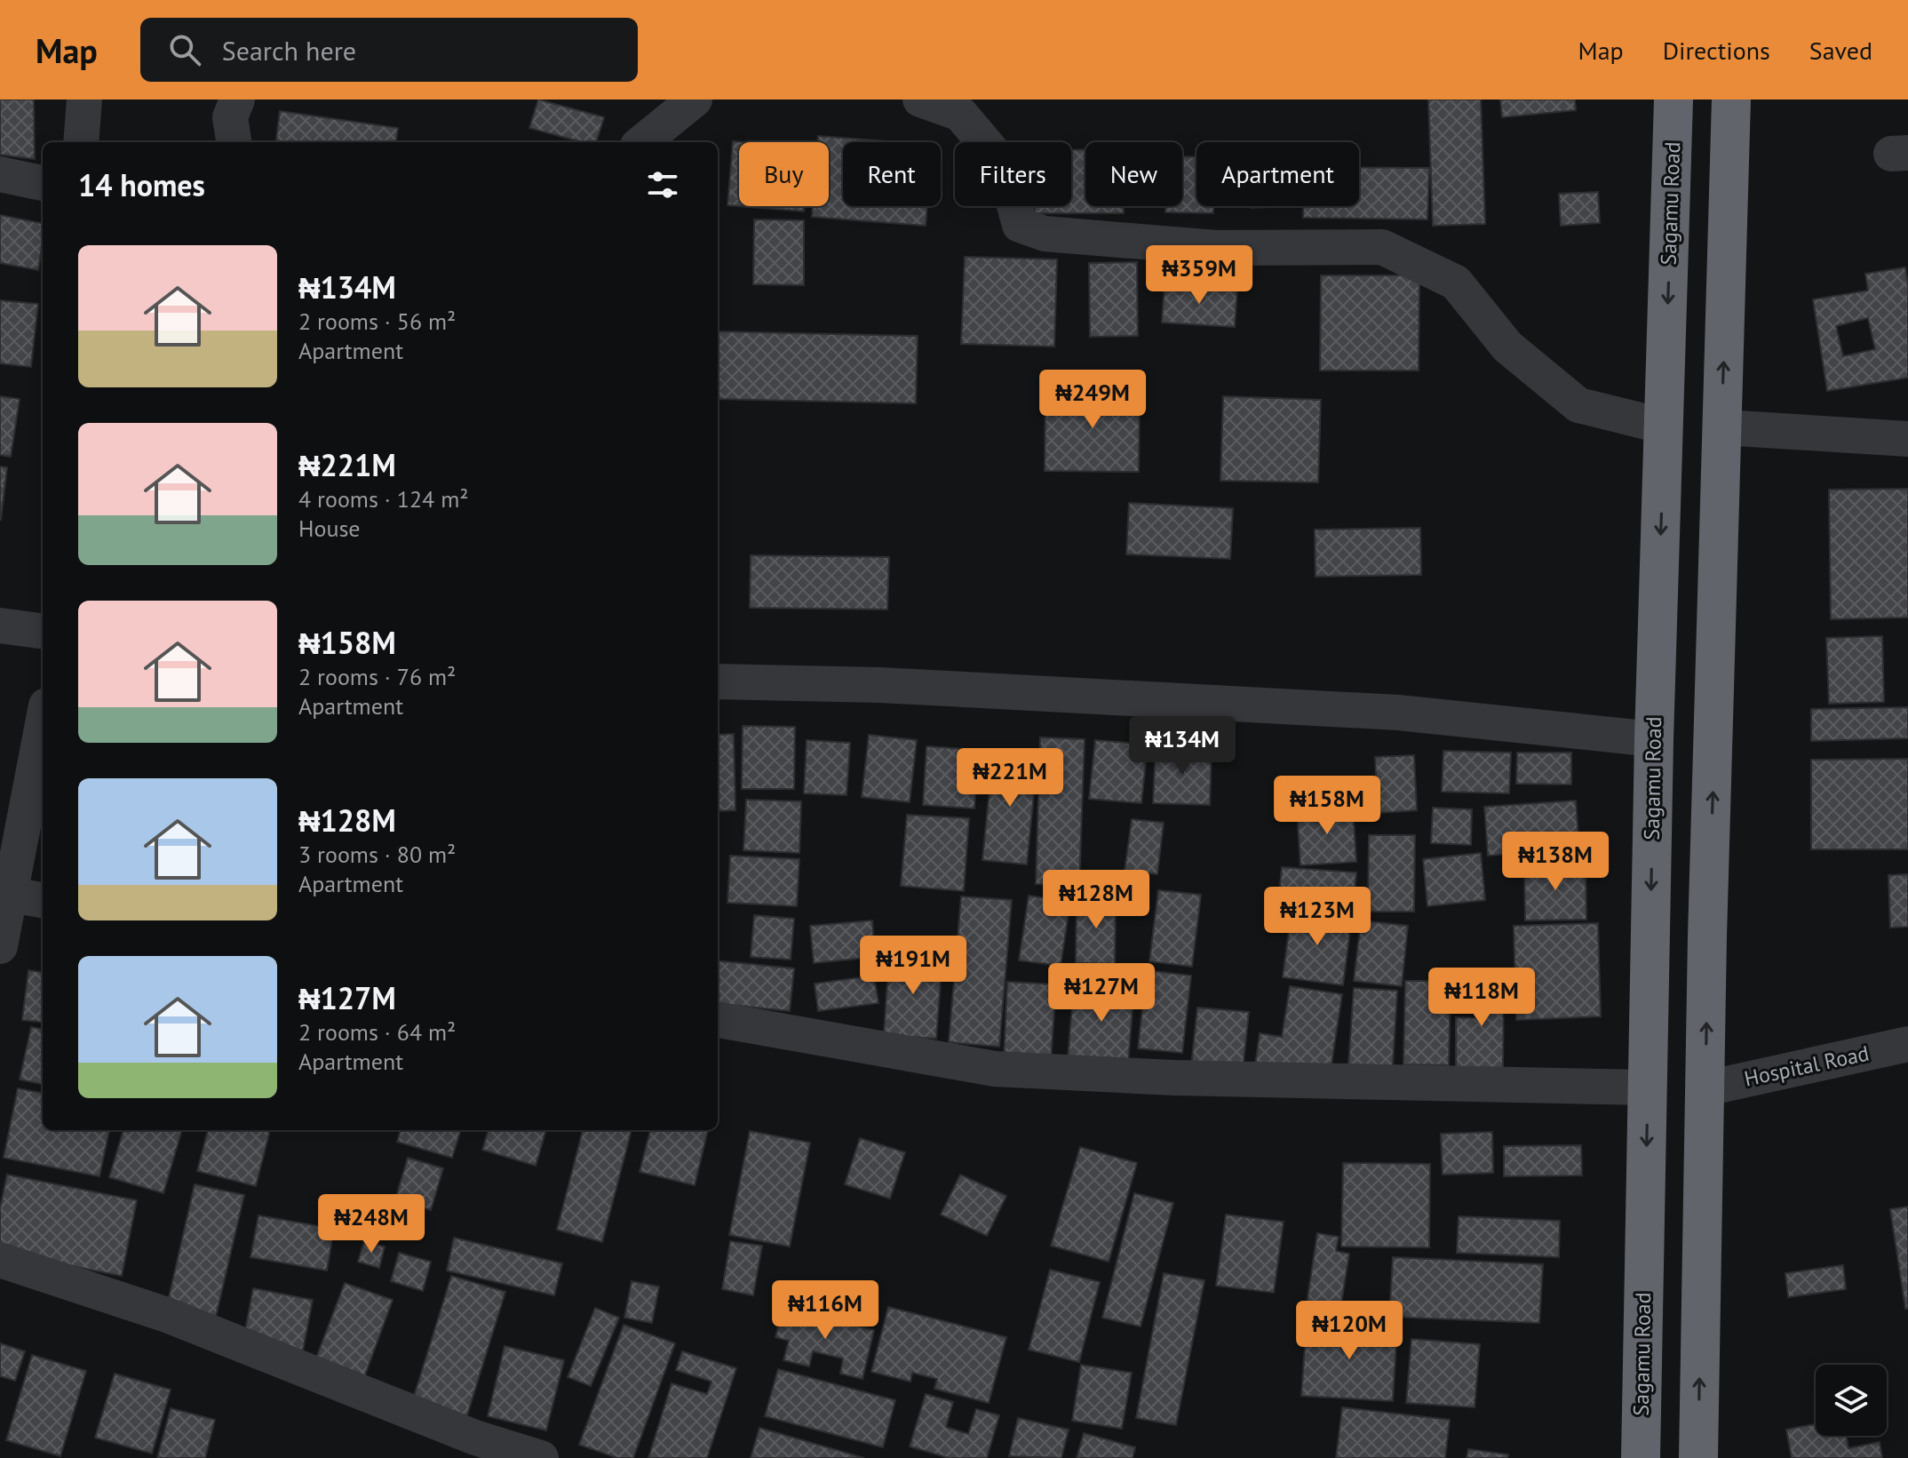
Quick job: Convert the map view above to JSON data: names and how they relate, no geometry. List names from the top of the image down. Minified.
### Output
{"streets":{"highway":["Sagamu Road"],"street":["Hospital Road"]},"page":{"header":"Map","search":"Search here","nav":["Map","Directions","Saved"],"chip":["Buy","Rent","Filters","New","Apartment"],"heading":"14 homes","list":[{"name":"₦134M","note":"2 rooms · 56 m² · Apartment"},{"name":"₦221M","note":"4 rooms · 124 m² · House"},{"name":"₦158M","note":"2 rooms · 76 m² · Apartment"},{"name":"₦128M","note":"3 rooms · 80 m² · Apartment"},{"name":"₦127M","note":"2 rooms · 64 m² · Apartment"}],"price":["₦359M","₦249M","₦134M","₦221M","₦158M","₦138M","₦128M","₦123M","₦191M","₦127M","₦118M","₦248M","₦116M","₦120M"]}}
